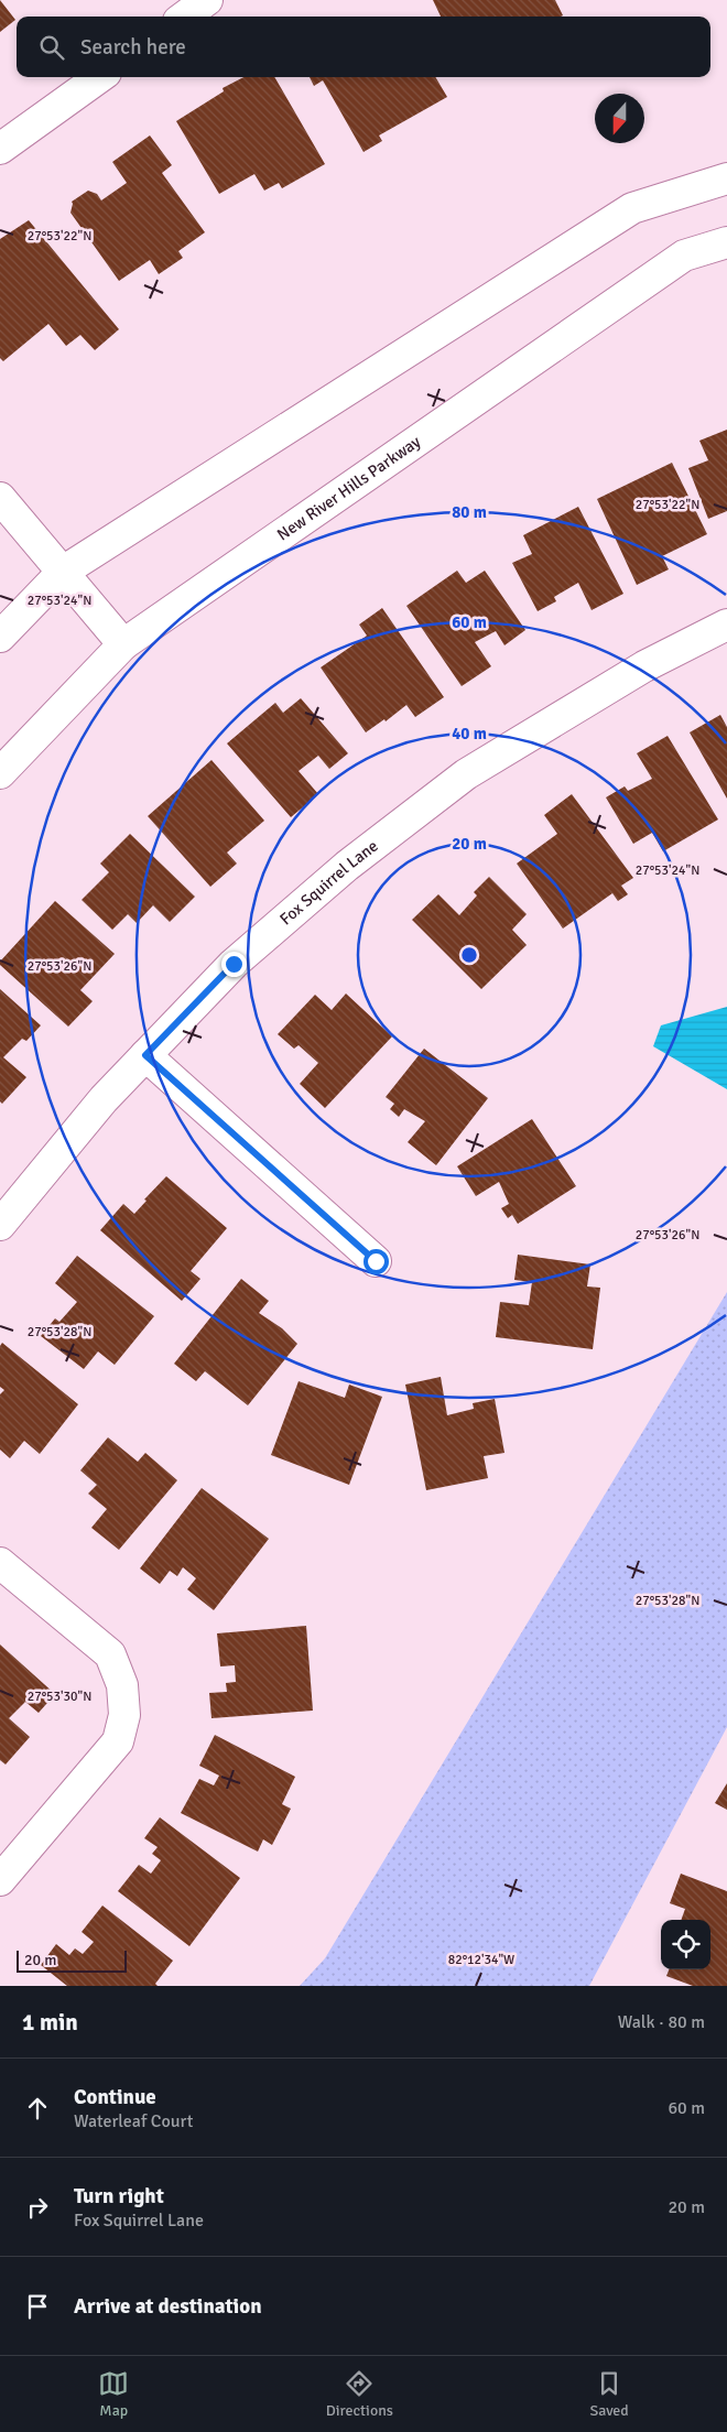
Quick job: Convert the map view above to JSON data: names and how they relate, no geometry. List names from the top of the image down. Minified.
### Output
{"streets":{"street":["New River Hills Parkway","Fox Squirrel Lane"]},"scale_bar":"20 m","north":"bottom","page":{"search":"Search here","scale":"20 m","heading":["1 min","Walk · 80 m"],"list":[["Continue","Waterleaf Court","60 m"],["Turn right","Fox Squirrel Lane","20 m"],"Arrive at destination"],"nav":["Map","Directions","Saved"]},"coordinates":["27°53'22\"N","27°53'24\"N","27°53'26\"N","27°53'28\"N","27°53'30\"N","82°12'34\"W"],"rings":["80 m","60 m","40 m","20 m"]}
